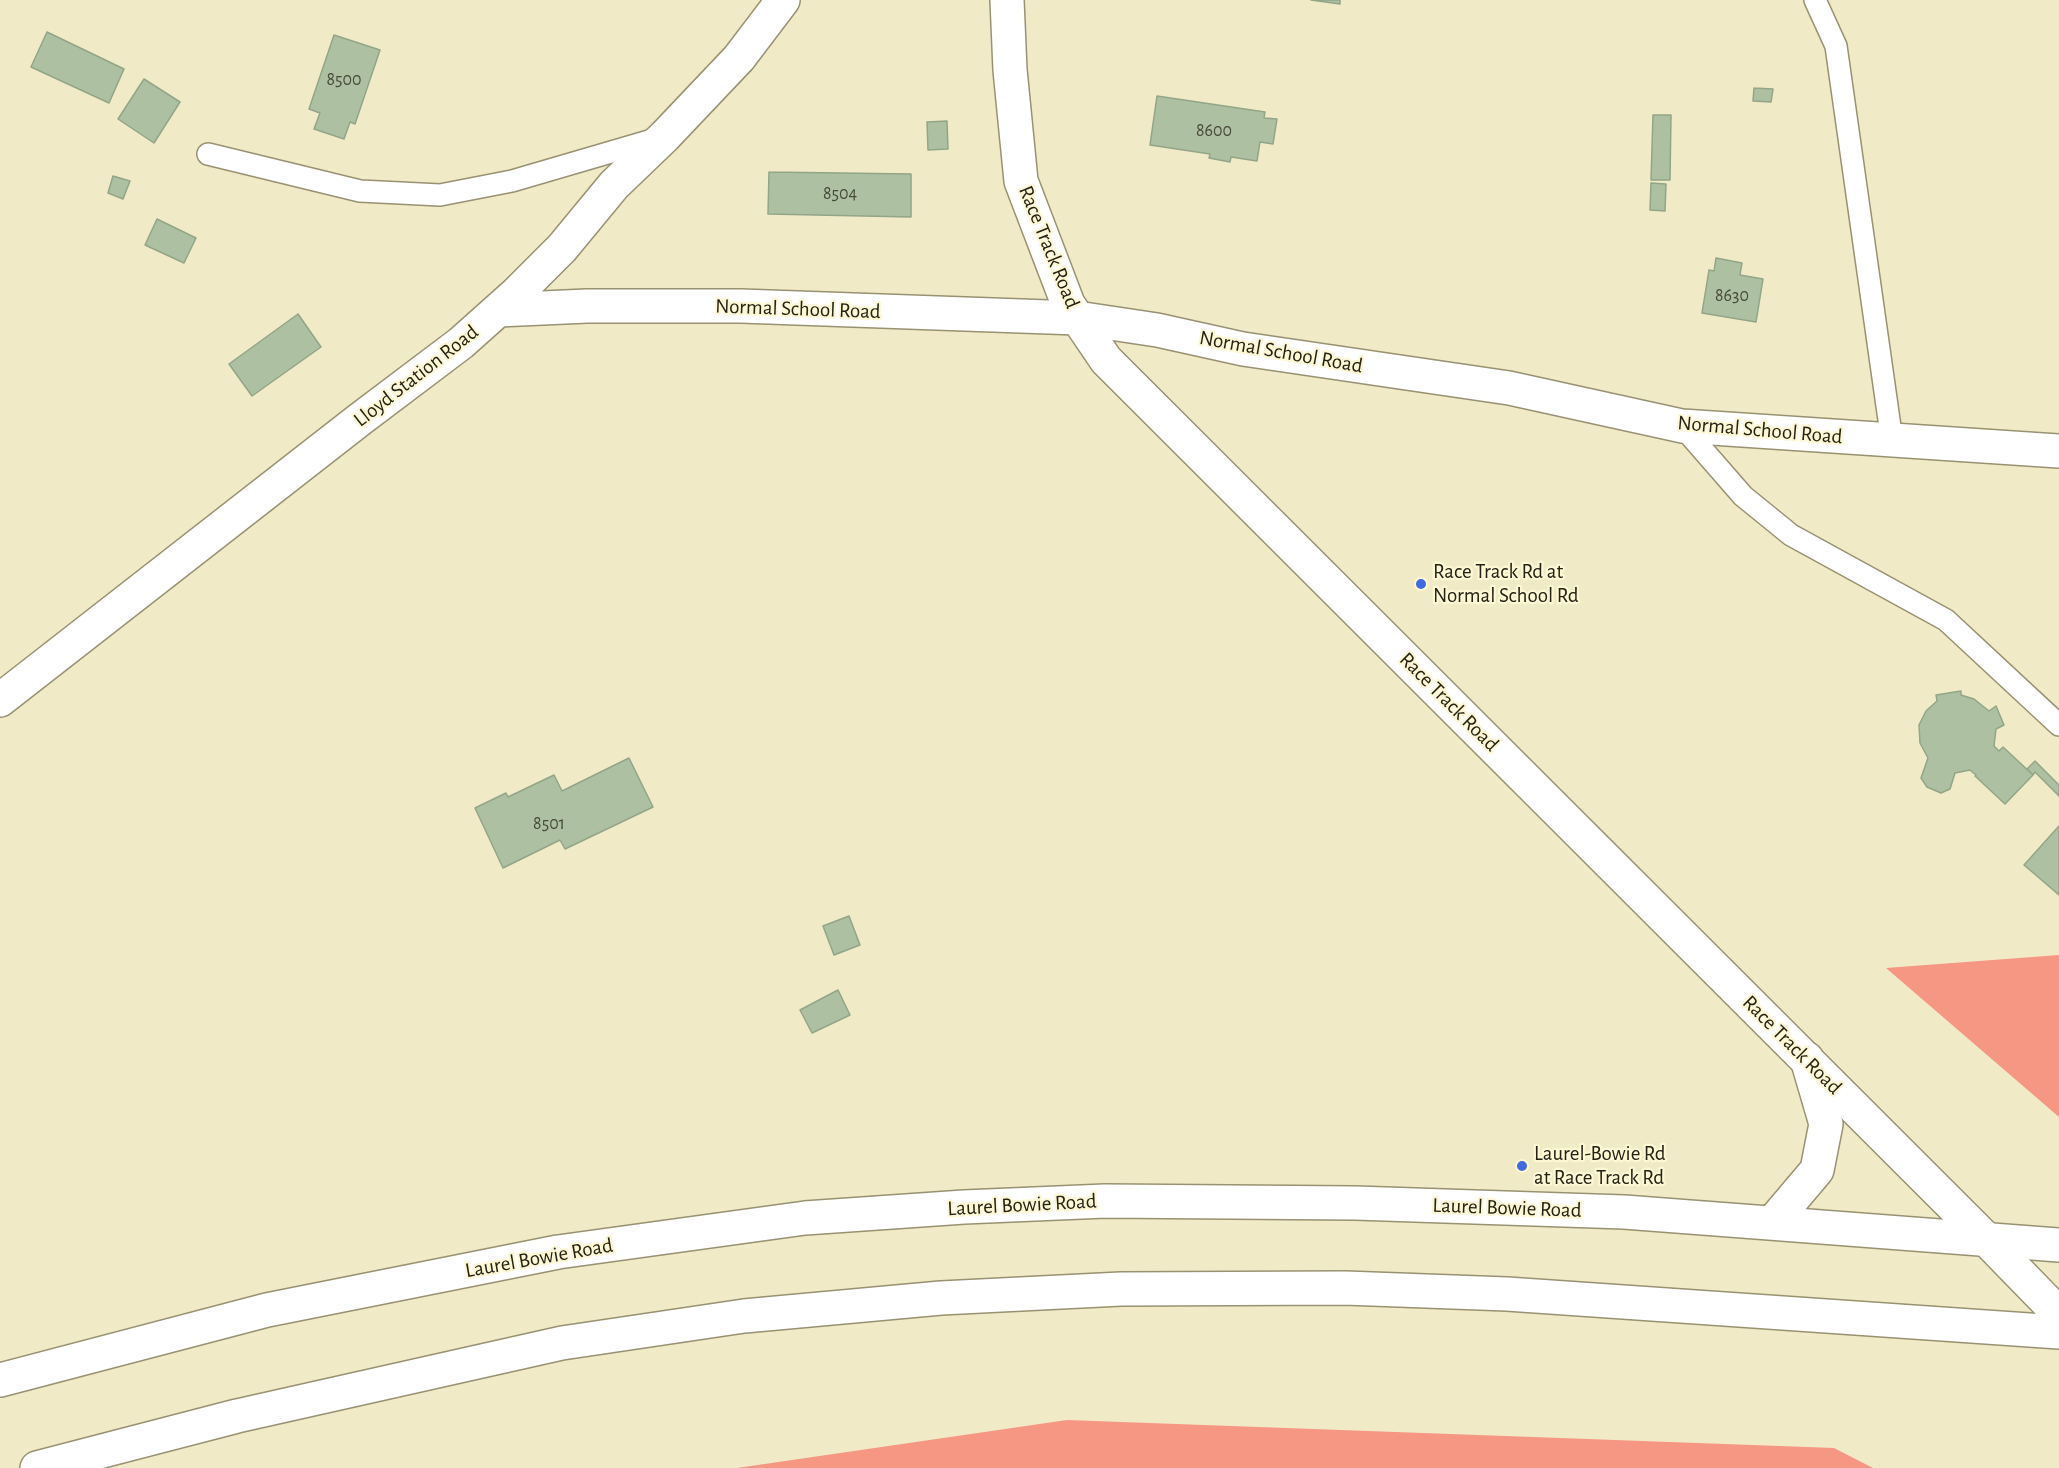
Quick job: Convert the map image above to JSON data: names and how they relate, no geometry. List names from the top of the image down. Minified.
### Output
{"streets":{"main road":["Race Track Road","Normal School Road","Lloyd Station Road","Laurel Bowie Road"]},"crossings":[["Race Track Road","Normal School Road"],["Race Track Road","Laurel Bowie Road"],["Normal School Road","Lloyd Station Road"]],"places":["Race Track Rd at Normal School Rd","Laurel-Bowie Rd at Race Track Rd"],"house_numbers":["8500","8600","8504","8630","8501"]}
